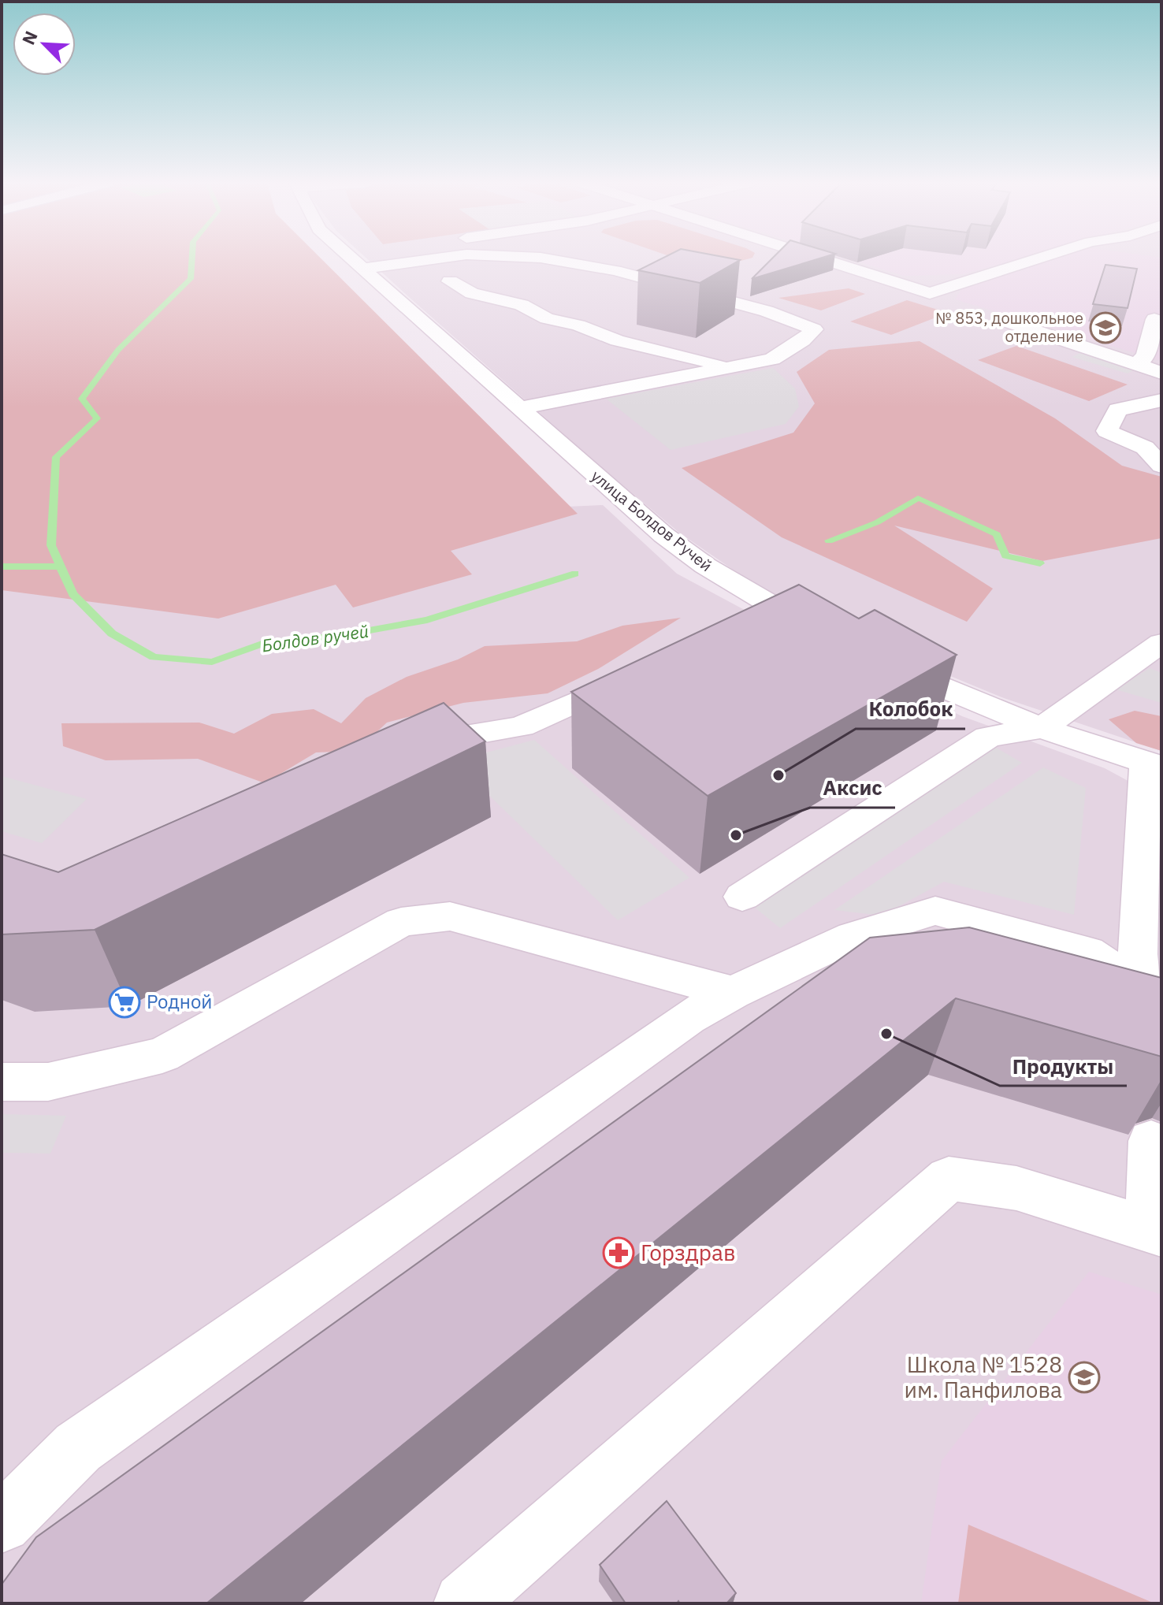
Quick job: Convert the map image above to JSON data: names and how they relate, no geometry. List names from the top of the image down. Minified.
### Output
{"streets":{"street":["улица Болдов Ручей"]},"water":["Болдов ручей"],"places":{"school or university":["№ 853, дошкольное отделение","Школа № 1528 им. Панфилова"],"other":["Колобок","Аксис","Продукты"],"supermarket":["Родной"],"pharmacy":["Горздрав"]},"north":"top left"}
